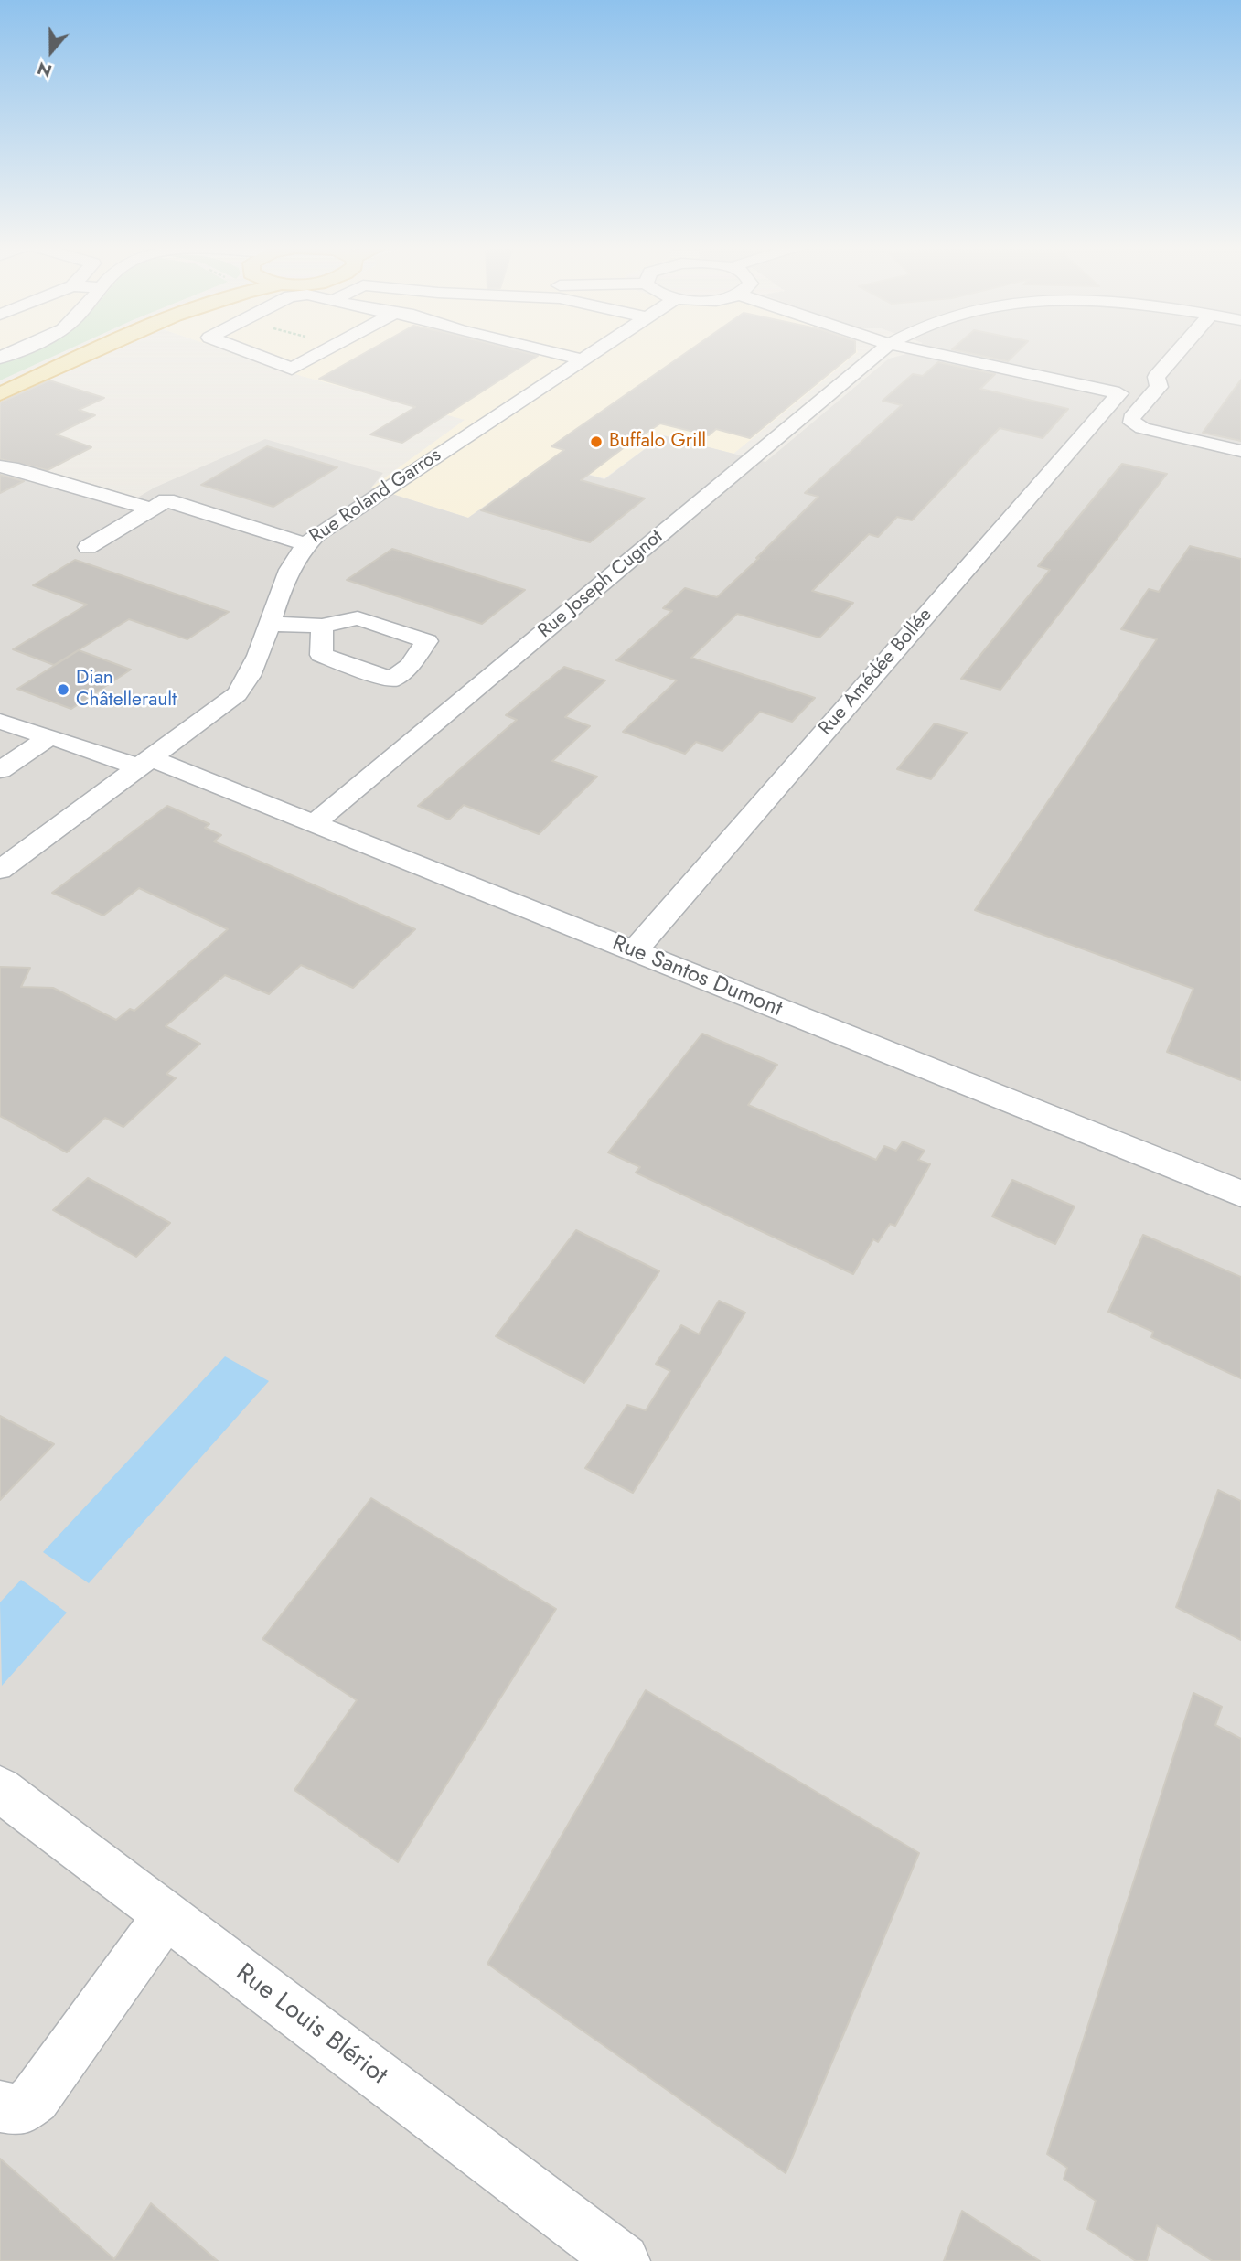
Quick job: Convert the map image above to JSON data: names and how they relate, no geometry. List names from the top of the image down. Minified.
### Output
{"streets":{"street":["Rue Roland Garros","Rue Joseph Cugnot","Rue Amédée Bollée","Rue Santos Dumont","Rue Louis Blériot"]},"crossings":[["Rue Roland Garros","Rue Santos Dumont"],["Rue Joseph Cugnot","Rue Santos Dumont"],["Rue Amédée Bollée","Rue Santos Dumont"]],"places":["Buffalo Grill","Dian Châtellerault"],"north":"bottom"}
